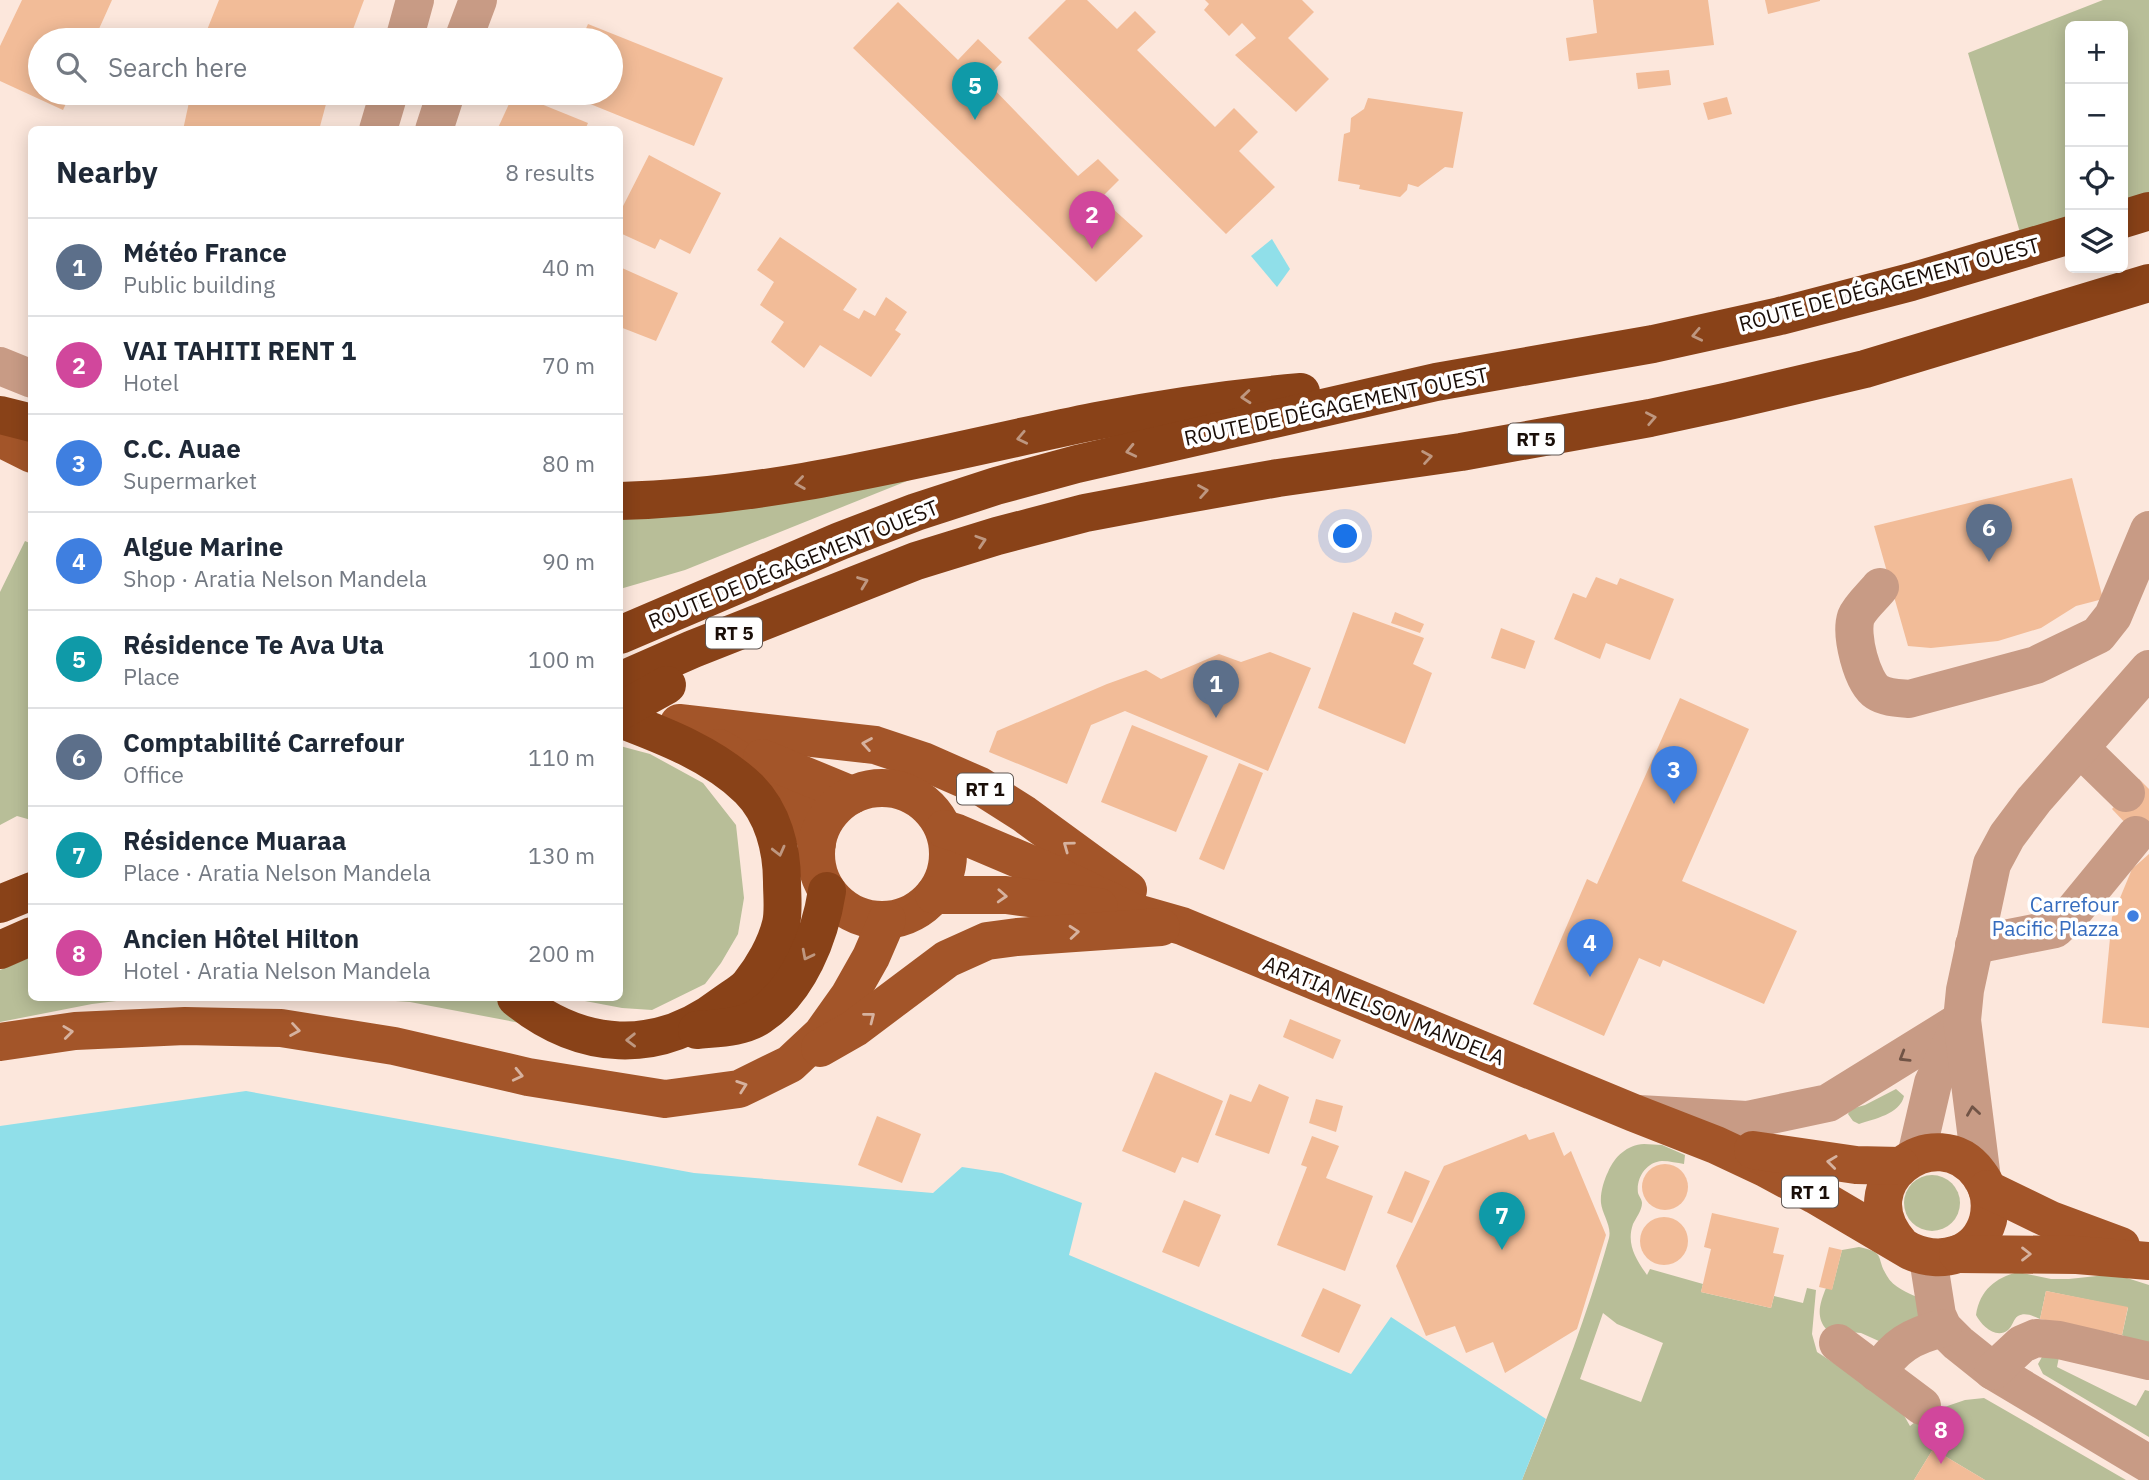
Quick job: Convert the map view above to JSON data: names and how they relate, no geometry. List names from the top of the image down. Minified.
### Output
{"streets":{"highway":["ROUTE DE DÉGAGEMENT OUEST","RT 5"],"main road":["RT 1","ARATIA NELSON MANDELA"]},"crossings":[["RT 1","ARATIA NELSON MANDELA"]],"places":["Carrefour Pacific Plazza"],"page":{"map_buttons":["+","−"],"search":"Search here","pins":["5","2","6","1","3","4","7","8"],"heading":["Nearby","8 results"],"list":[{"mark":"1","name":"Météo France","note":"Public building","value":"40 m"},{"mark":"2","name":"VAI TAHITI RENT 1","note":"Hotel","value":"70 m"},{"mark":"3","name":"C.C. Auae","note":"Supermarket","value":"80 m"},{"mark":"4","name":"Algue Marine","note":"Shop · Aratia Nelson Mandela","value":"90 m"},{"mark":"5","name":"Résidence Te Ava Uta","note":"Place","value":"100 m"},{"mark":"6","name":"Comptabilité Carrefour","note":"Office","value":"110 m"},{"mark":"7","name":"Résidence Muaraa","note":"Place · Aratia Nelson Mandela","value":"130 m"},{"mark":"8","name":"Ancien Hôtel Hilton","note":"Hotel · Aratia Nelson Mandela","value":"200 m"}]}}
